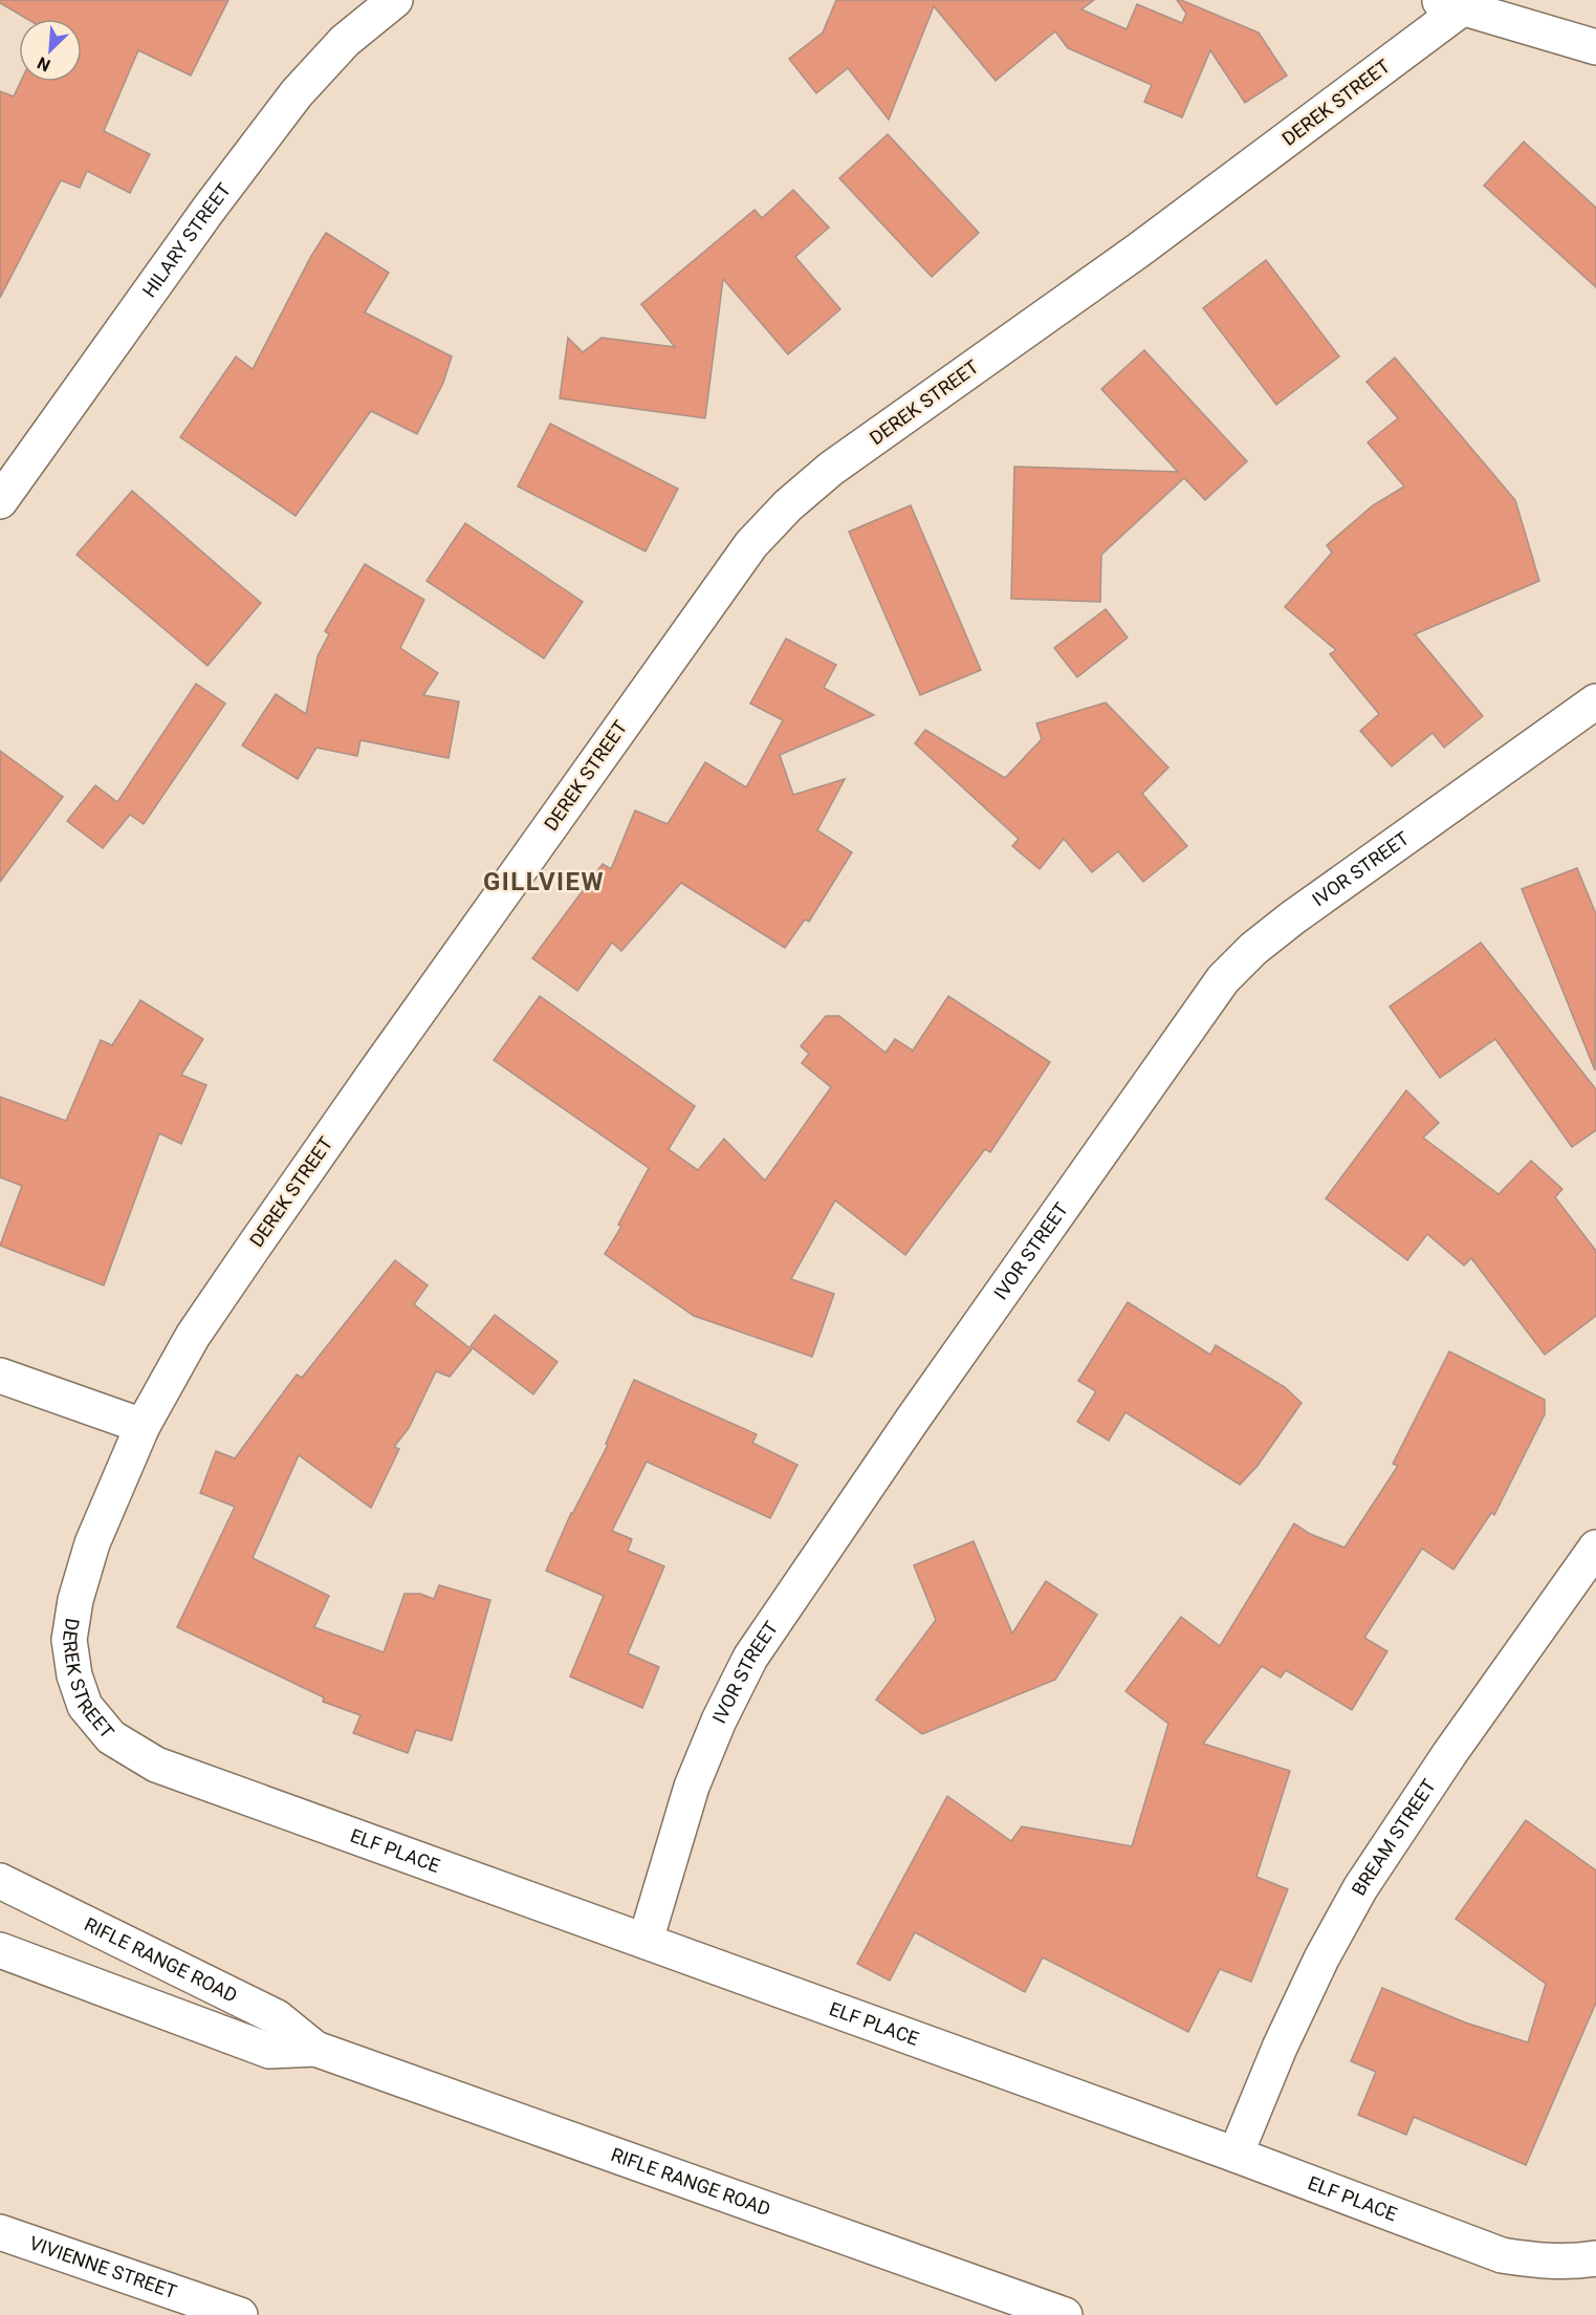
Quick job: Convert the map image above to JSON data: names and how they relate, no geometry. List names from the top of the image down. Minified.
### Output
{"streets":{"street":["DEREK STREET","HILARY STREET","IVOR STREET","BREAM STREET","ELF PLACE","RIFLE RANGE ROAD","VIVIENNE STREET"]},"crossings":[["DEREK STREET","ELF PLACE"],["IVOR STREET","ELF PLACE"],["BREAM STREET","ELF PLACE"]],"districts":["GILLVIEW"],"north":"bottom left"}
